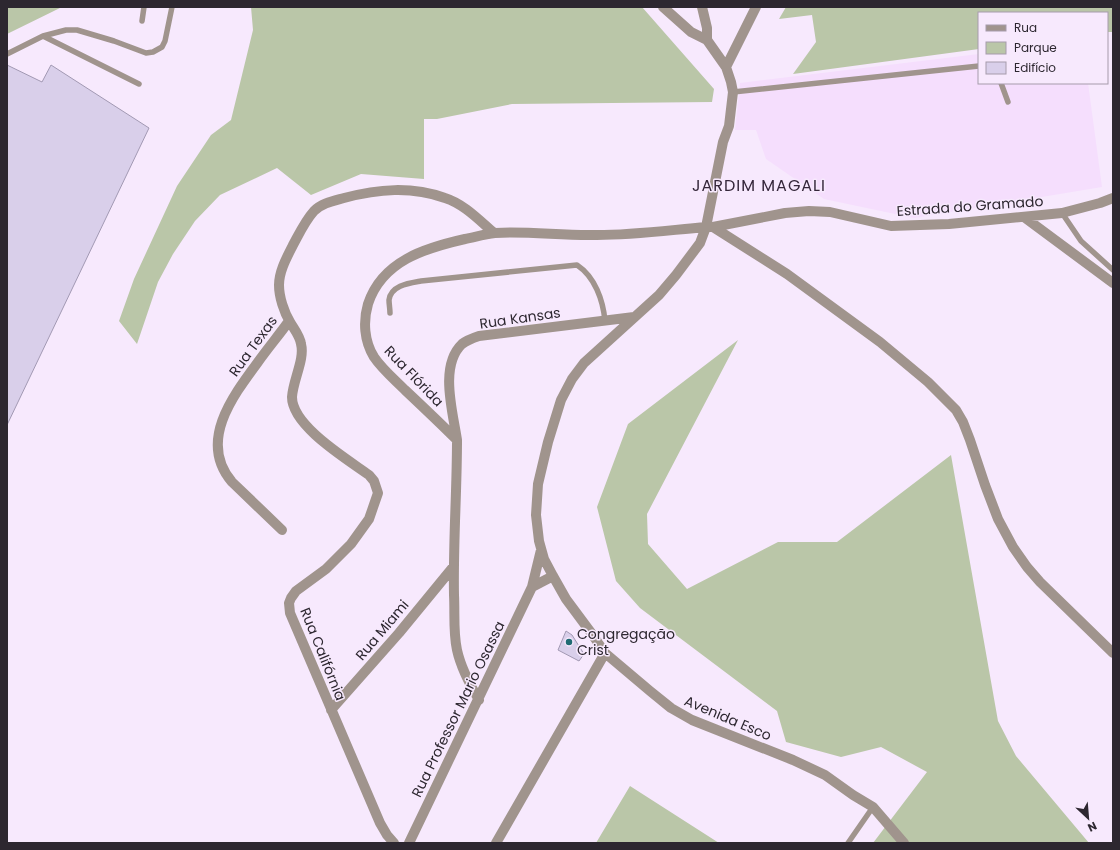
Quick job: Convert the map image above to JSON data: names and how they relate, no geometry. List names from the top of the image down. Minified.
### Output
{"streets":{"street":["Estrada do Gramado","Rua Kansas","Rua Texas","Rua Flórida","Rua Miami","Rua Califórnia","Rua Professor Mario Osassa","Avenida Esco"]},"crossings":[["Estrada do Gramado","Rua Flórida"],["Rua Kansas","Rua Flórida"],["Rua Texas","Rua Flórida"],["Rua Texas","Rua Califórnia"],["Rua Miami","Rua Califórnia"],["Rua Professor Mario Osassa","Avenida Esco"]],"districts":["JARDIM MAGALI"],"places":["Congregação Crist"],"legend":["Rua","Parque","Edifício"],"north":"bottom right"}
